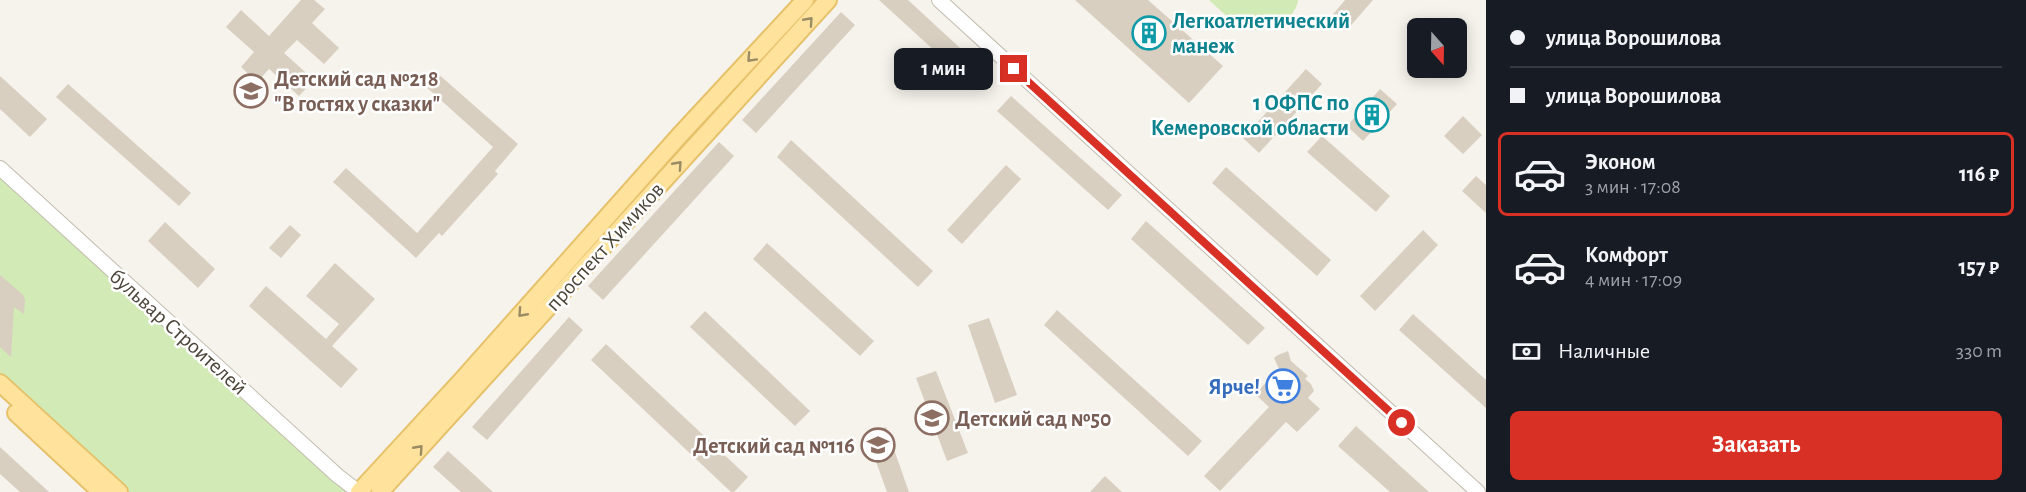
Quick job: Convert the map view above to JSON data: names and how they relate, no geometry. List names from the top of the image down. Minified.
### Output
{"streets":{"main road":["проспект Химиков"],"street":["бульвар Строителей"]},"crossings":[["проспект Химиков","бульвар Строителей"]],"places":{"building":["Легкоатлетический манеж","1 ОФПС по Кемеровской области"],"school or university":["Детский сад №218 \"В гостях у сказки\"","Детский сад №50","Детский сад №116"],"supermarket":["Ярче!"]},"north":"bottom","page":{"banner":["улица Ворошилова","улица Ворошилова"],"bubble":"1 мин","list":[{"name":"Эконом","note":"3 мин · 17:08","value":"116 ₽"},{"name":"Комфорт","note":"4 мин · 17:09","value":"157 ₽"}],"pay":["Наличные","330 m"],"buttons":"Заказать"}}
